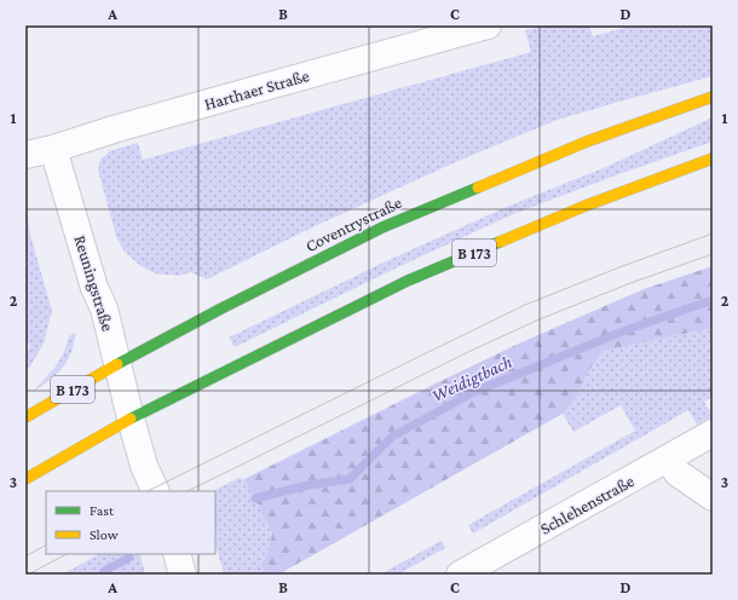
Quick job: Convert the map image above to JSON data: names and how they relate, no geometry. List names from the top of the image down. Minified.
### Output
{"streets":{"main road":["Coventrystraße","B 173"],"street":["Harthaer Straße","Reuningstraße","Schlehenstraße"]},"crossings":[["Harthaer Straße","Reuningstraße"],["Coventrystraße","Reuningstraße"],["B 173","Reuningstraße"]],"water":["Weidigtbach"],"legend":["Fast","Slow"],"grid":{"columns":["A","B","C","D"],"rows":["1","2","3"]}}
